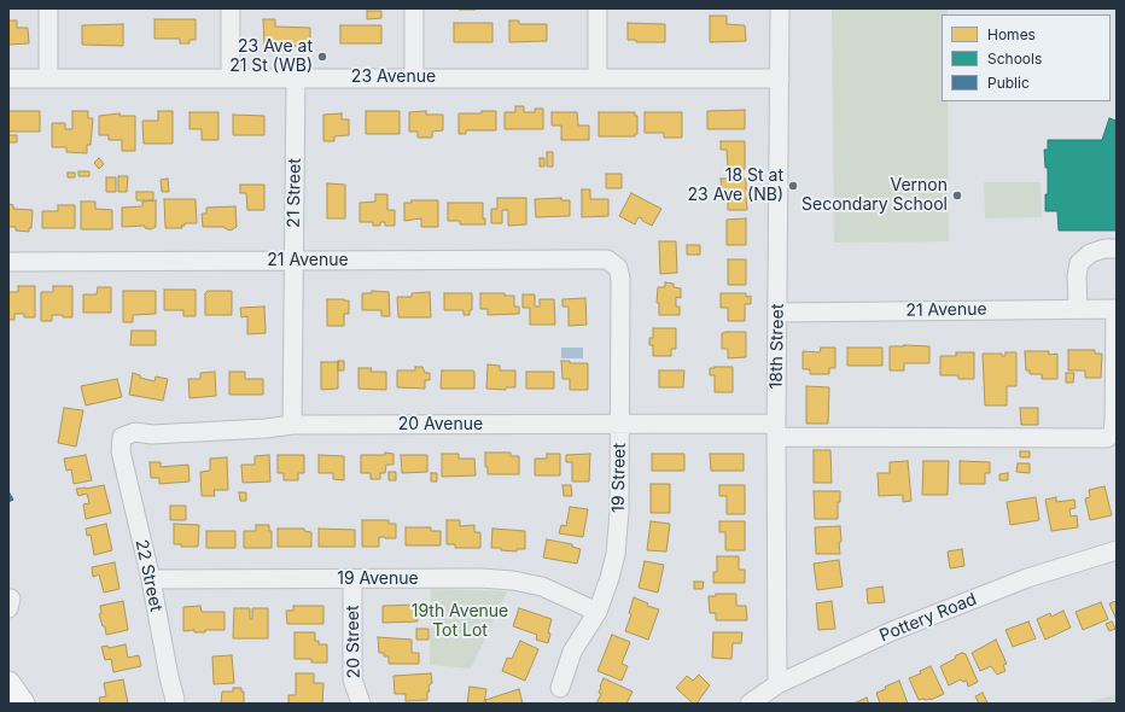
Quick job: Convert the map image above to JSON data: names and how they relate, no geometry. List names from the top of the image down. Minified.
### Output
{"streets":{"street":["23 Avenue","21 Street","21 Avenue","18th Street","20 Avenue","19 Street","22 Street","19 Avenue","Pottery Road","20 Street"]},"crossings":[["23 Avenue","21 Street"],["23 Avenue","18th Street"],["21 Street","21 Avenue"],["21 Street","20 Avenue"],["21 Avenue","18th Street"],["21 Avenue","20 Avenue"],["21 Avenue","19 Street"],["18th Street","20 Avenue"],["18th Street","Pottery Road"],["20 Avenue","19 Street"],["20 Avenue","22 Street"],["19 Street","19 Avenue"],["22 Street","19 Avenue"],["19 Avenue","20 Street"]],"parks":["19th Avenue Tot Lot"],"places":["23 Ave at 21 St (WB)","18 St at 23 Ave (NB)","Vernon Secondary School"],"legend":["Homes","Schools","Public"]}
